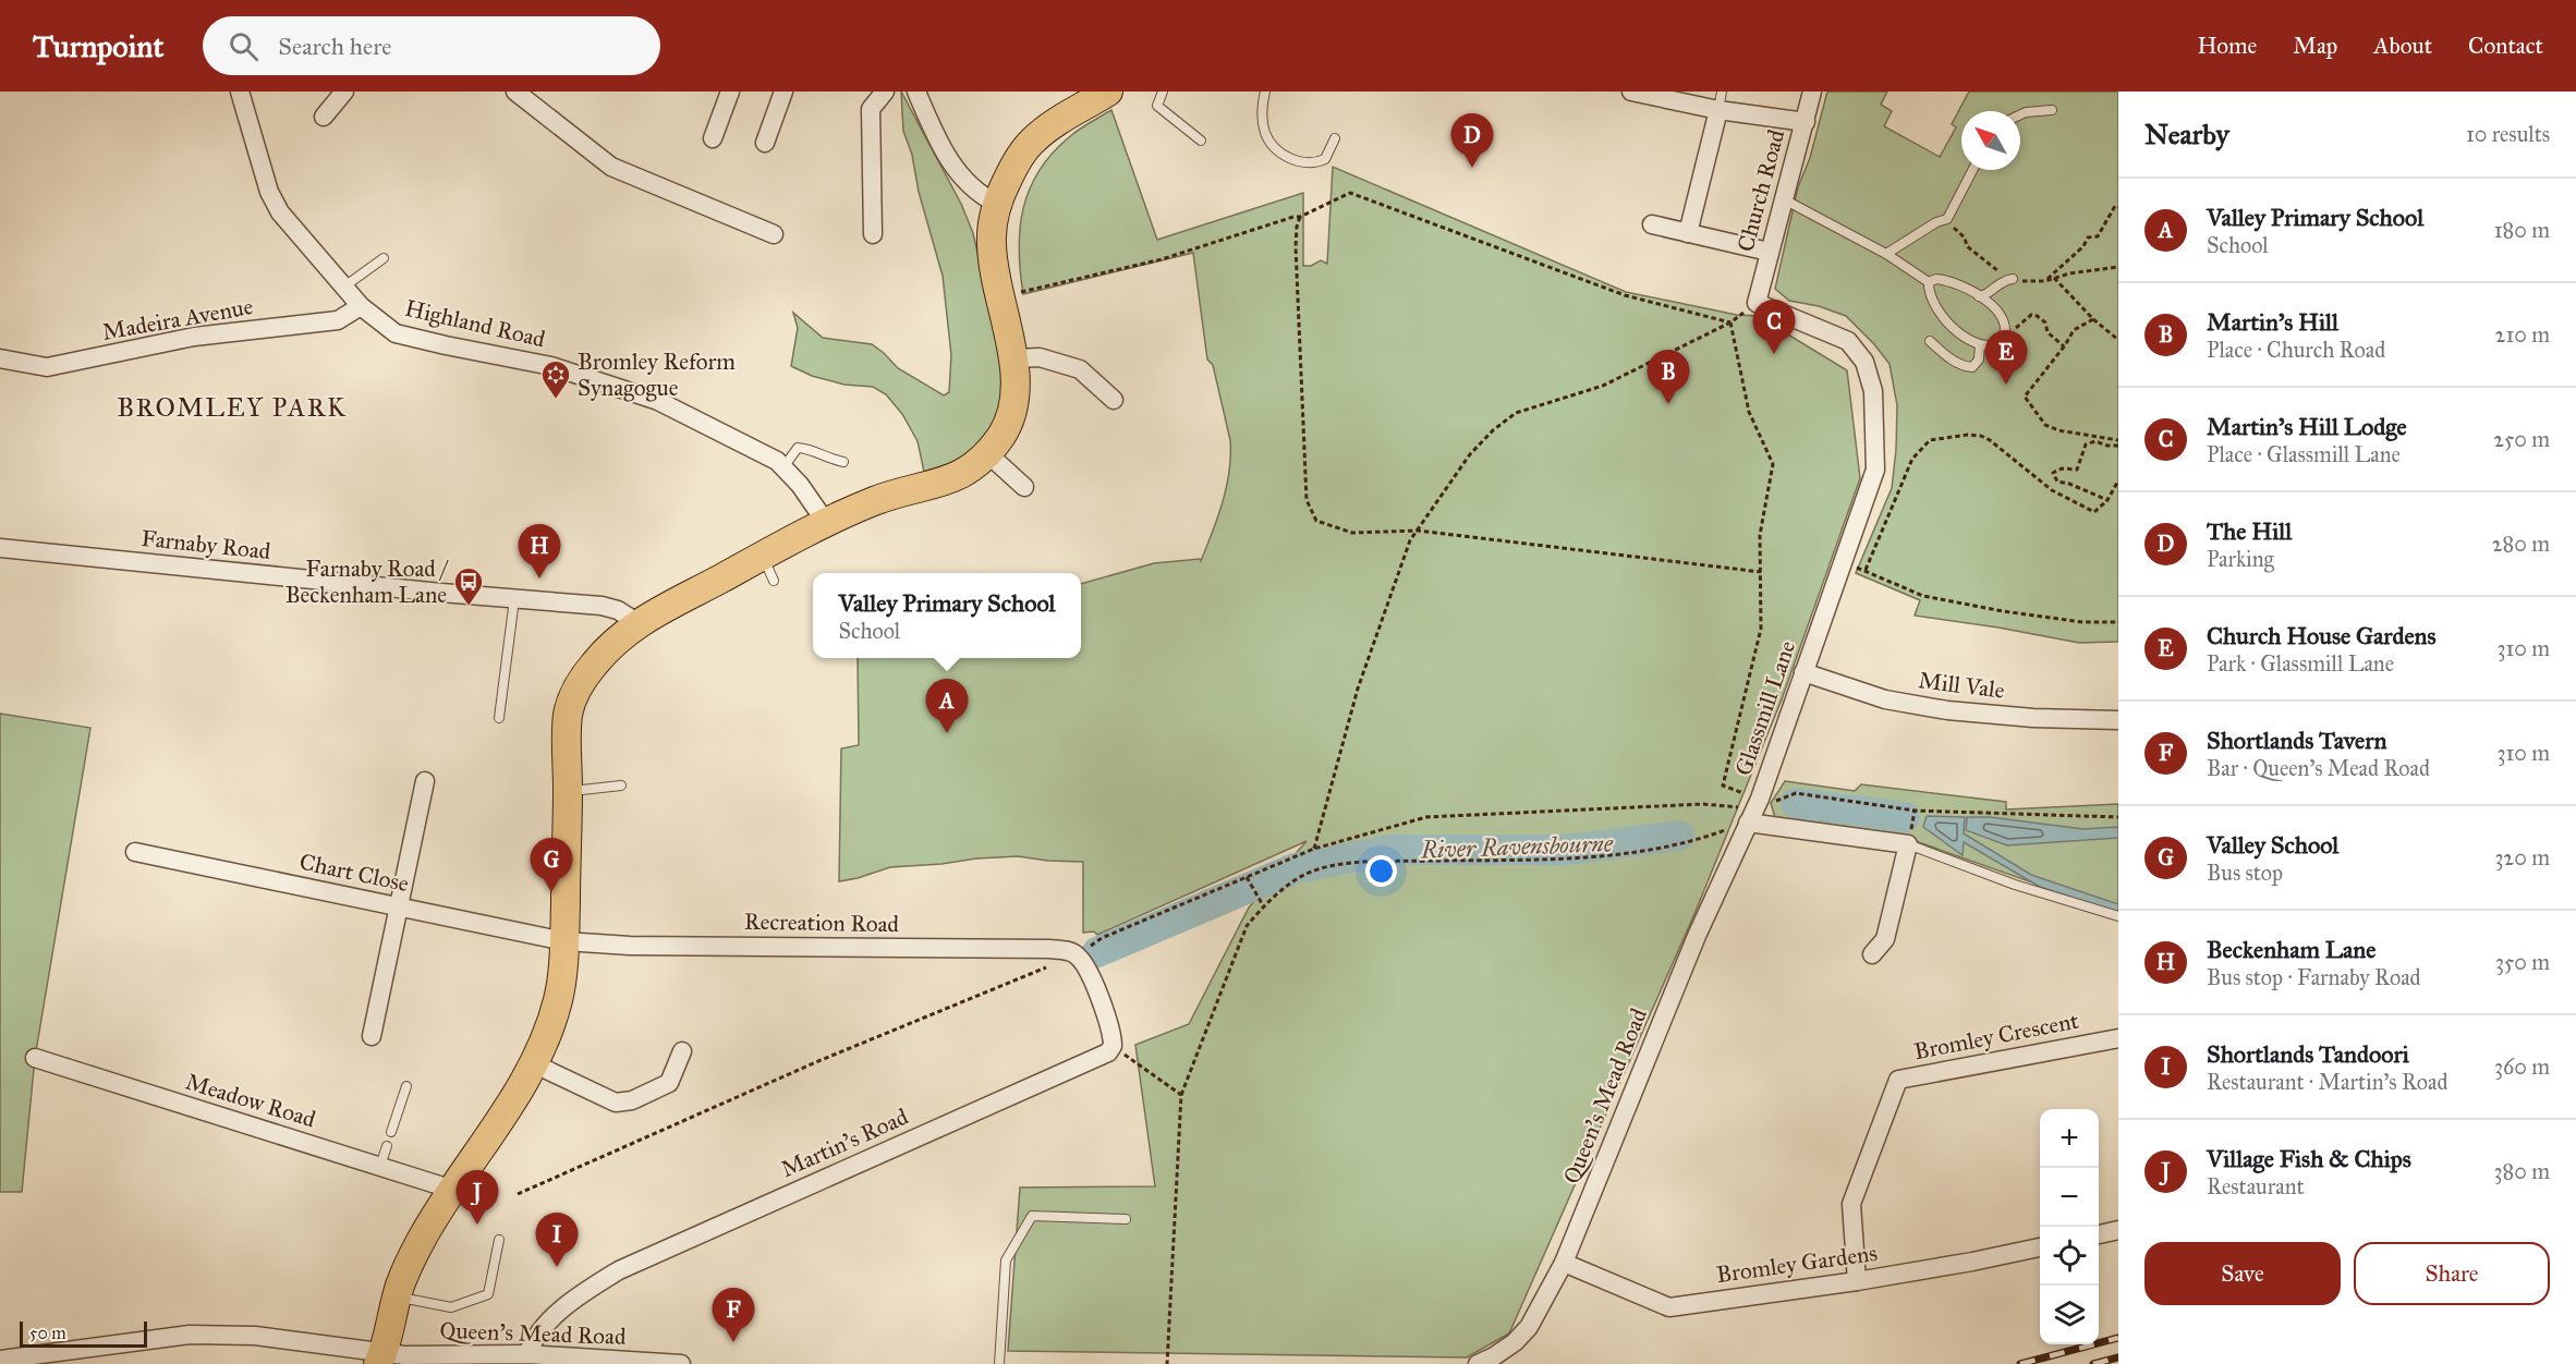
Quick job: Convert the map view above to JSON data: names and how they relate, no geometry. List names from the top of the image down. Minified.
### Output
{"streets":{"street":["Church Road","Madeira Avenue","Highland Road","Farnaby Road","Mill Vale","Glassmill Lane","Chart Close","Recreation Road","Bromley Crescent","Queen's Mead Road","Meadow Road","Martin's Road","Bromley Gardens"]},"crossings":[["Church Road","Glassmill Lane"],["Madeira Avenue","Highland Road"],["Mill Vale","Glassmill Lane"],["Glassmill Lane","Queen's Mead Road"],["Chart Close","Recreation Road"],["Bromley Crescent","Bromley Gardens"],["Queen's Mead Road","Martin's Road"],["Queen's Mead Road","Bromley Gardens"]],"districts":["BROMLEY PARK"],"water":["River Ravensbourne"],"places":{"synagogue":["Bromley Reform Synagogue"],"bus stop":["Farnaby Road / Beckenham Lane"]},"scale_bar":"50 m","north":"top left","page":{"header":"Turnpoint","search":"Search here","nav":["Home","Map","About","Contact"],"heading":["Nearby","10 results"],"pins":["D","C","E","B","H","A","G","J","I","F"],"list":[{"mark":"A","name":"Valley Primary School","note":"School","value":"180 m"},{"mark":"B","name":"Martin's Hill","note":"Place · Church Road","value":"210 m"},{"mark":"C","name":"Martin's Hill Lodge","note":"Place · Glassmill Lane","value":"250 m"},{"mark":"D","name":"The Hill","note":"Parking","value":"280 m"},{"mark":"E","name":"Church House Gardens","note":"Park · Glassmill Lane","value":"310 m"},{"mark":"F","name":"Shortlands Tavern","note":"Bar · Queen's Mead Road","value":"310 m"},{"mark":"G","name":"Valley School","note":"Bus stop","value":"320 m"},{"mark":"H","name":"Beckenham Lane","note":"Bus stop · Farnaby Road","value":"350 m"},{"mark":"I","name":"Shortlands Tandoori","note":"Restaurant · Martin's Road","value":"360 m"},{"mark":"J","name":"Village Fish & Chips","note":"Restaurant","value":"380 m"}],"popup":["Valley Primary School","School"],"map_buttons":["+","−"],"buttons":["Save","Share"],"scale":"50 m"}}
